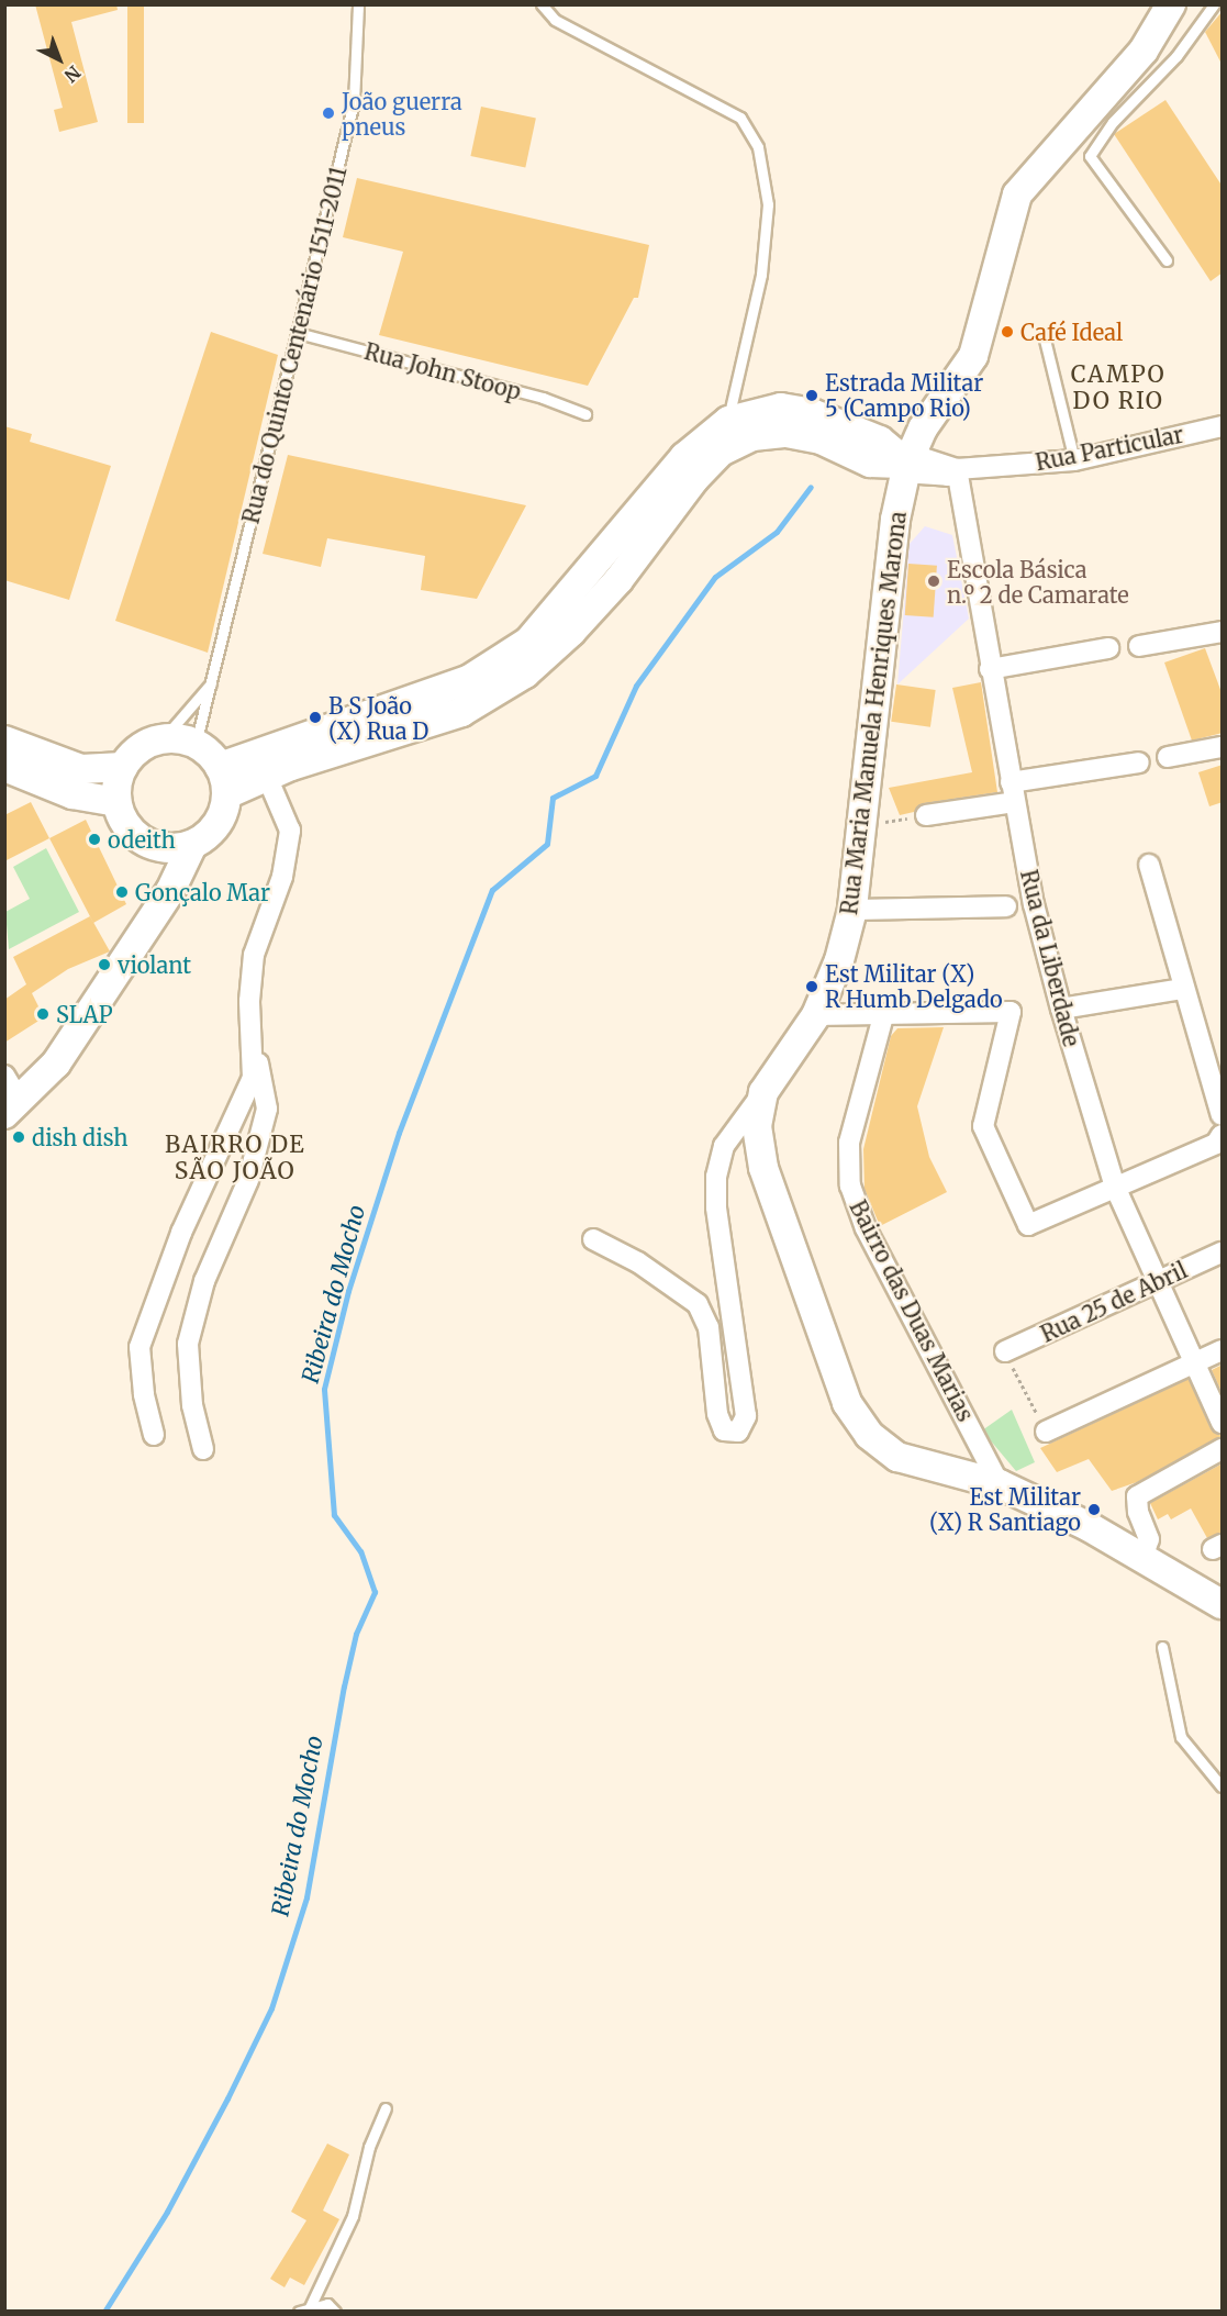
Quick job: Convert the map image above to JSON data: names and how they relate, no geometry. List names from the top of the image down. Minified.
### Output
{"streets":{"street":["Rua Particular","Rua Maria Manuela Henriques Marona","Rua da Liberdade","Rua 25 de Abril","Bairro das Duas Marias"],"lane":["Rua do Quinto Centenário 1511-2011","Rua John Stoop"]},"crossings":[["Rua do Quinto Centenário 1511-2011","Rua John Stoop"],["Rua Particular","Rua Maria Manuela Henriques Marona"],["Rua Particular","Rua da Liberdade"],["Rua Maria Manuela Henriques Marona","Bairro das Duas Marias"],["Rua da Liberdade","Rua 25 de Abril"]],"districts":["CAMPO DO RIO","BAIRRO DE SÃO JOÃO"],"water":["Ribeira do Mocho"],"places":["João guerra pneus","Café Ideal","Estrada Militar 5 (Campo Rio)","Escola Básica n.º 2 de Camarate","B S João (X) Rua D","odeith","Gonçalo Mar","violant","Est Militar (X) R Humb Delgado","SLAP","dish dish","Est Militar (X) R Santiago"],"north":"bottom right"}
